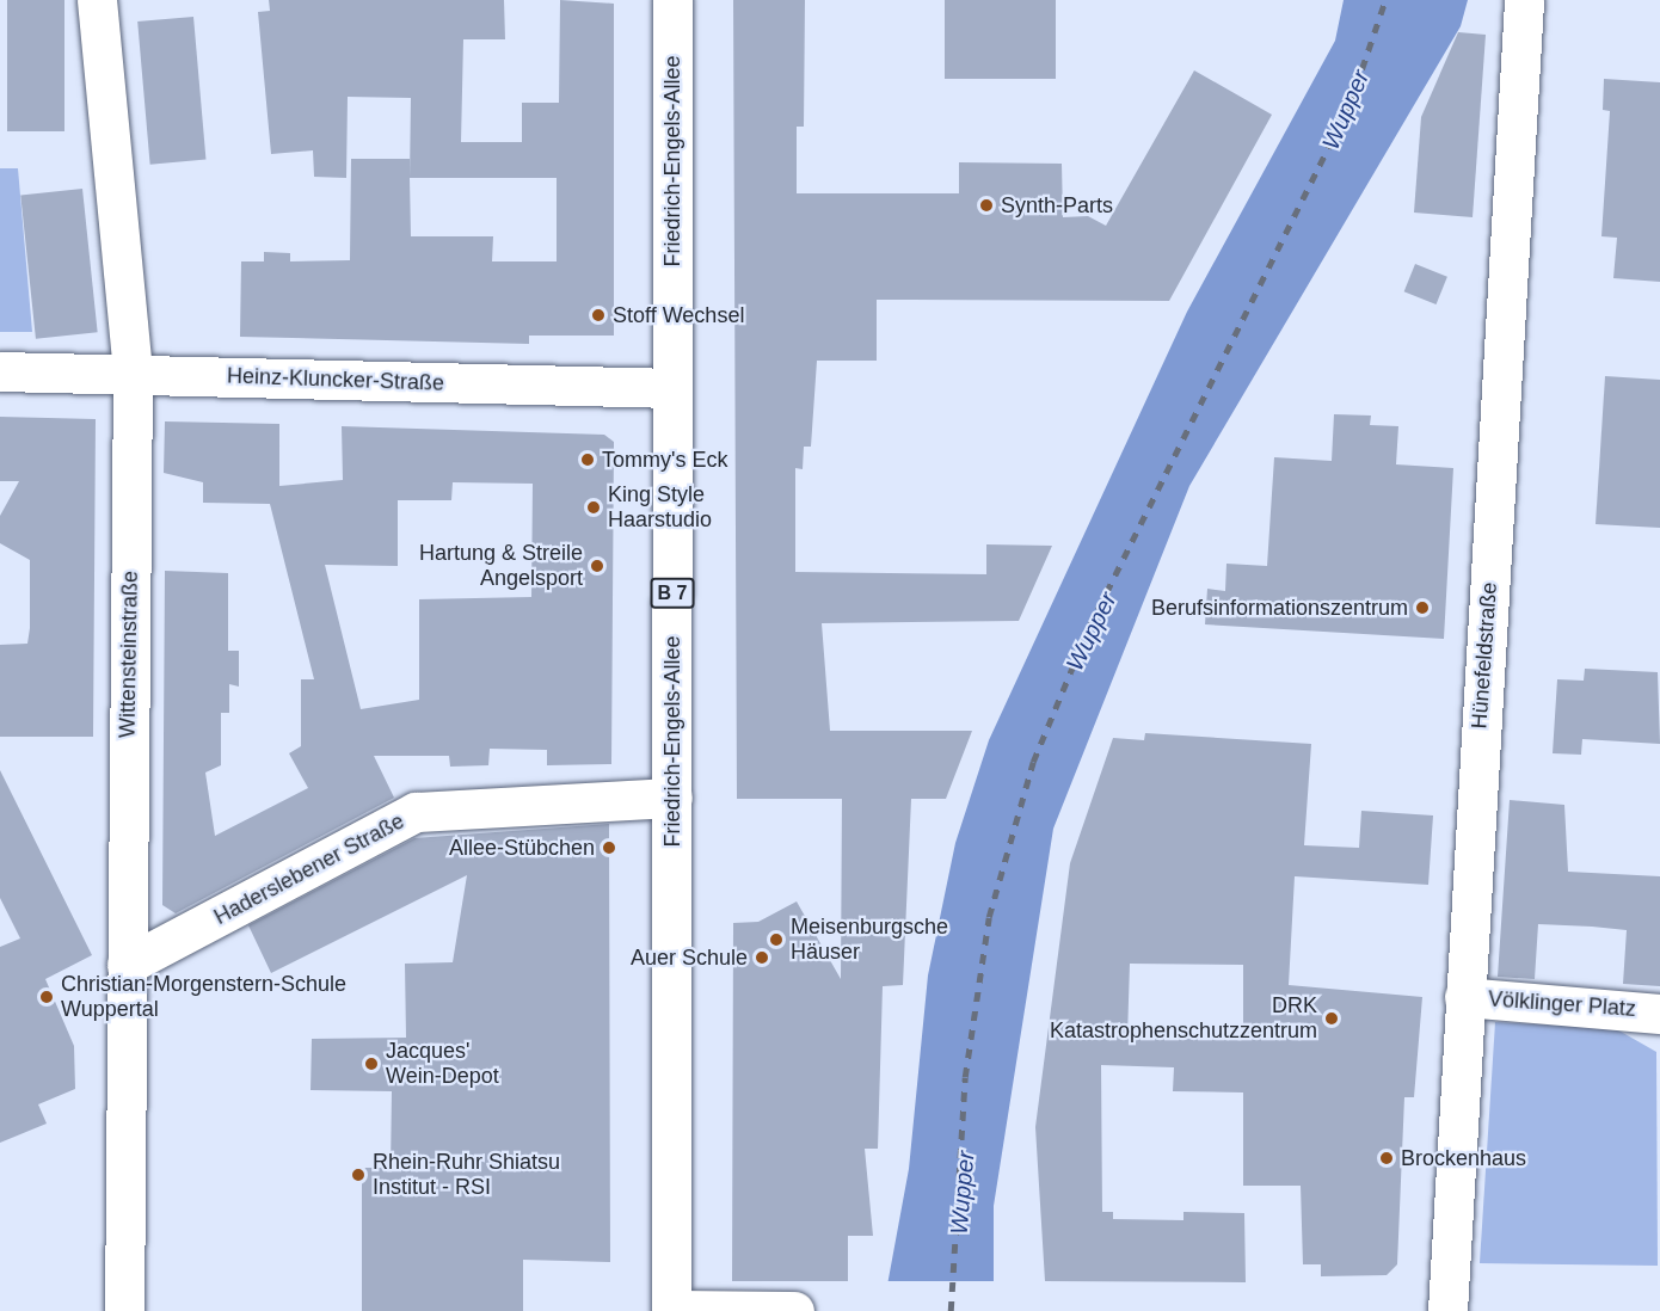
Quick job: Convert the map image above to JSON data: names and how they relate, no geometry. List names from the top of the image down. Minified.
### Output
{"streets":{"street":["Friedrich-Engels-Allee","Heinz-Kluncker-Straße","B 7","Wittensteinstraße","Hünefeldstraße","Haderslebener Straße","Völklinger Platz"]},"crossings":[["Friedrich-Engels-Allee","Heinz-Kluncker-Straße"],["Friedrich-Engels-Allee","Haderslebener Straße"],["Heinz-Kluncker-Straße","Wittensteinstraße"],["Wittensteinstraße","Haderslebener Straße"],["Hünefeldstraße","Völklinger Platz"]],"water":["Wupper"],"places":["Synth-Parts","Stoff Wechsel","Tommy's Eck","King Style Haarstudio","Hartung & Streile Angelsport","Berufsinformationszentrum","Allee-Stübchen","Meisenburgsche Häuser","Auer Schule","Christian-Morgenstern-Schule Wuppertal","DRK Katastrophenschutzzentrum","Jacques' Wein-Depot","Brockenhaus","Rhein-Ruhr Shiatsu Institut - RSI"]}
